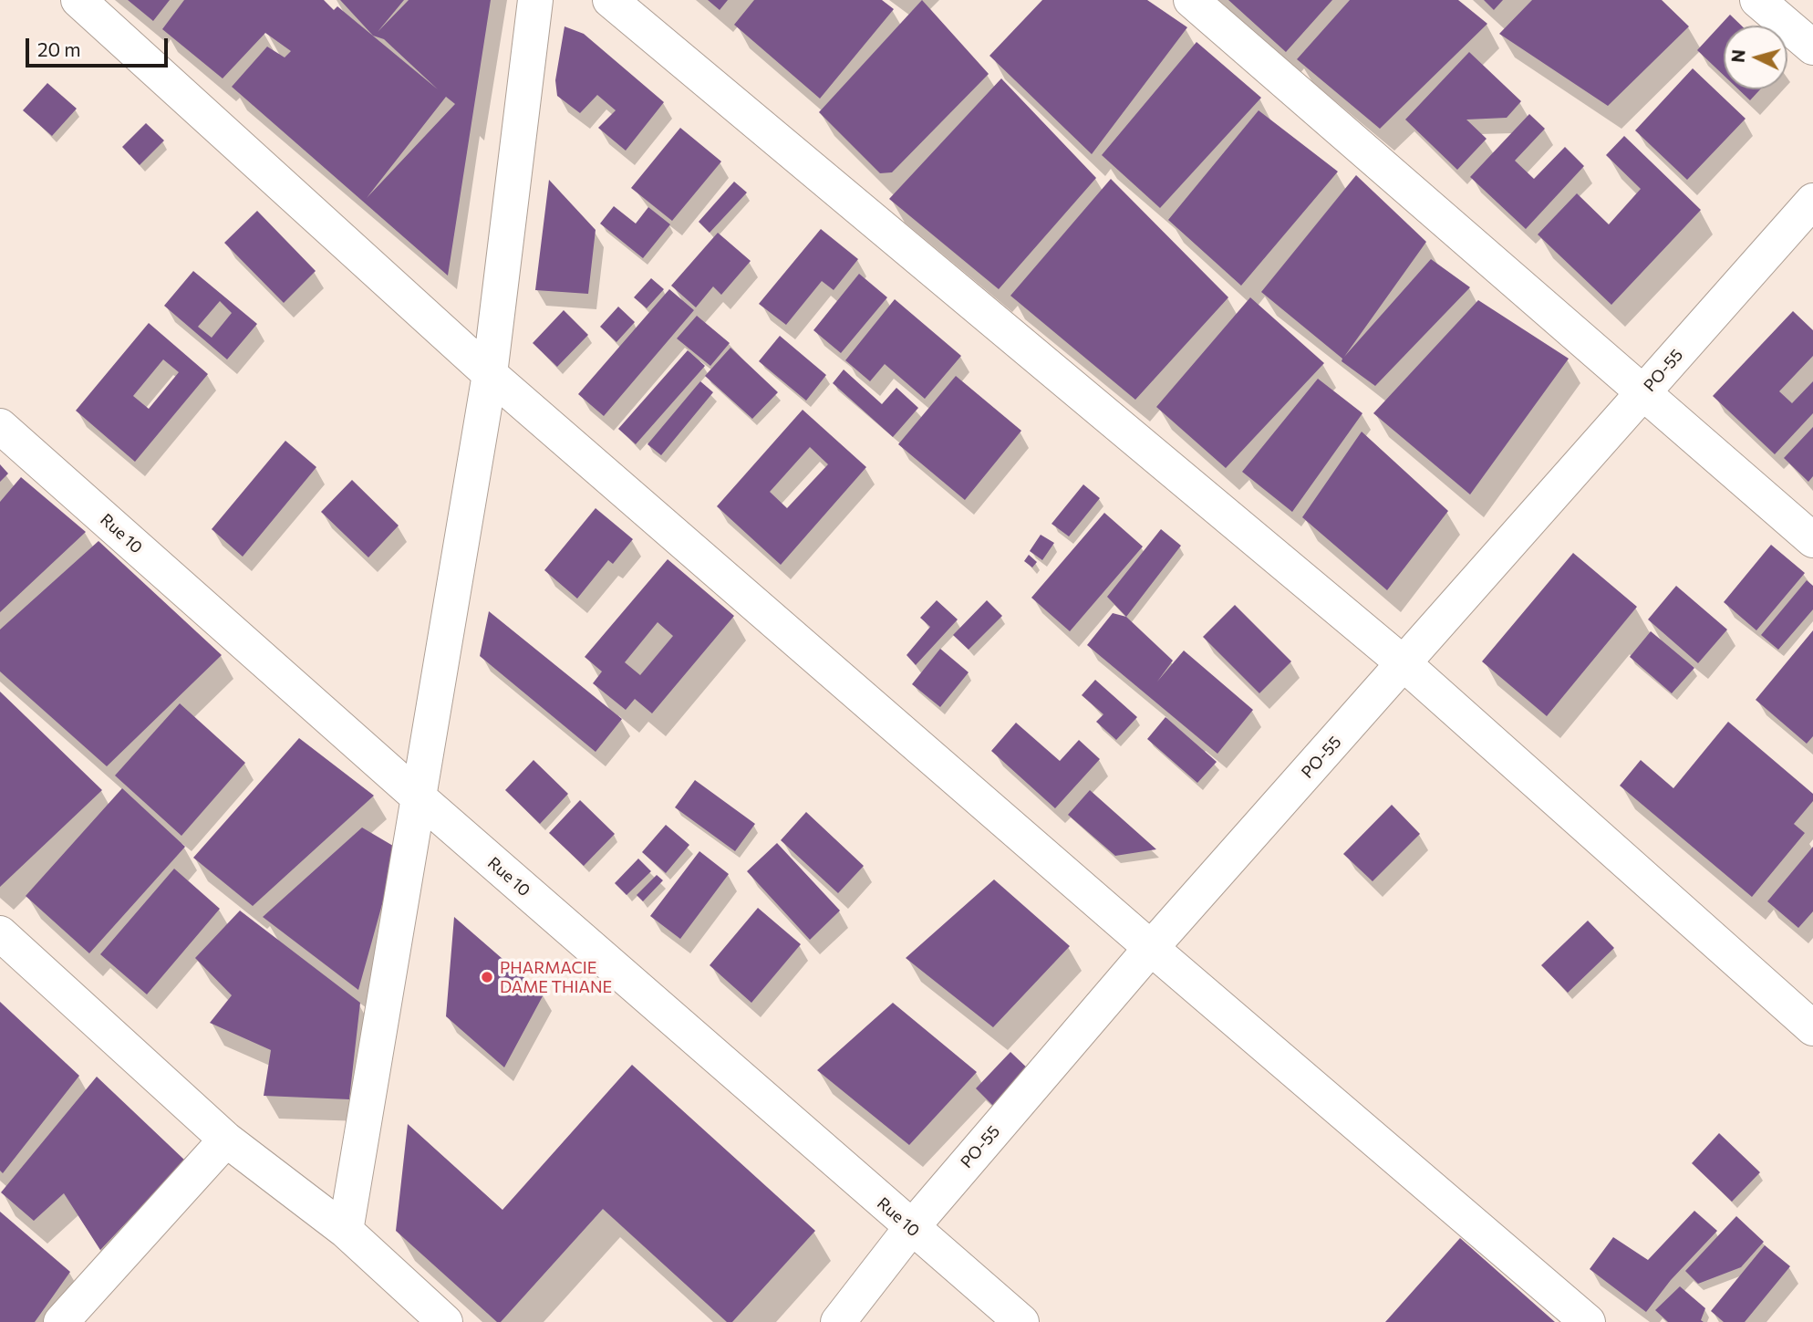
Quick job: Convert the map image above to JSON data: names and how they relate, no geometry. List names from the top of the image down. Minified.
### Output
{"streets":{"street":["PO-55","Rue 10"]},"crossings":[["PO-55","Rue 10"]],"places":["PHARMACIE DAME THIANE"],"scale_bar":"20 m","north":"left"}
